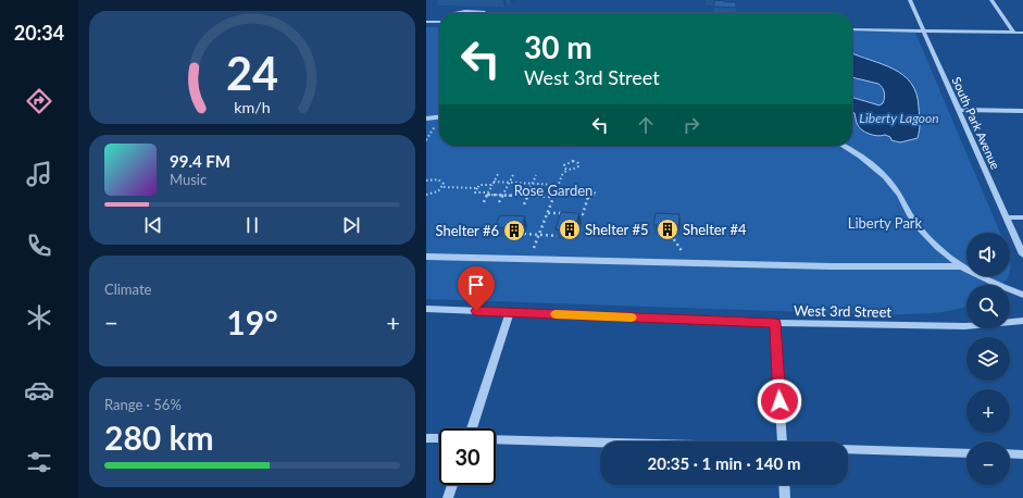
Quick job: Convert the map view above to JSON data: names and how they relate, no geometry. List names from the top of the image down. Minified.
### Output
{"streets":{"street":["South Park Avenue","West 3rd Street"]},"water":["Liberty Lagoon"],"parks":["Rose Garden","Liberty Park"],"places":{"building":["Shelter #5","Shelter #4","Shelter #6"]},"page":{"tabs":"20:34","turn":["30 m","West 3rd Street"],"song":["99.4 FM","Music"],"map_buttons":["+","−"],"tile":["Climate",["Range · 56%","280 km"]],"heat":["−","19°","+"],"limit":"30","trip":"20:35 · 1 min · 140 m","gauge":["24","km/h"]}}
